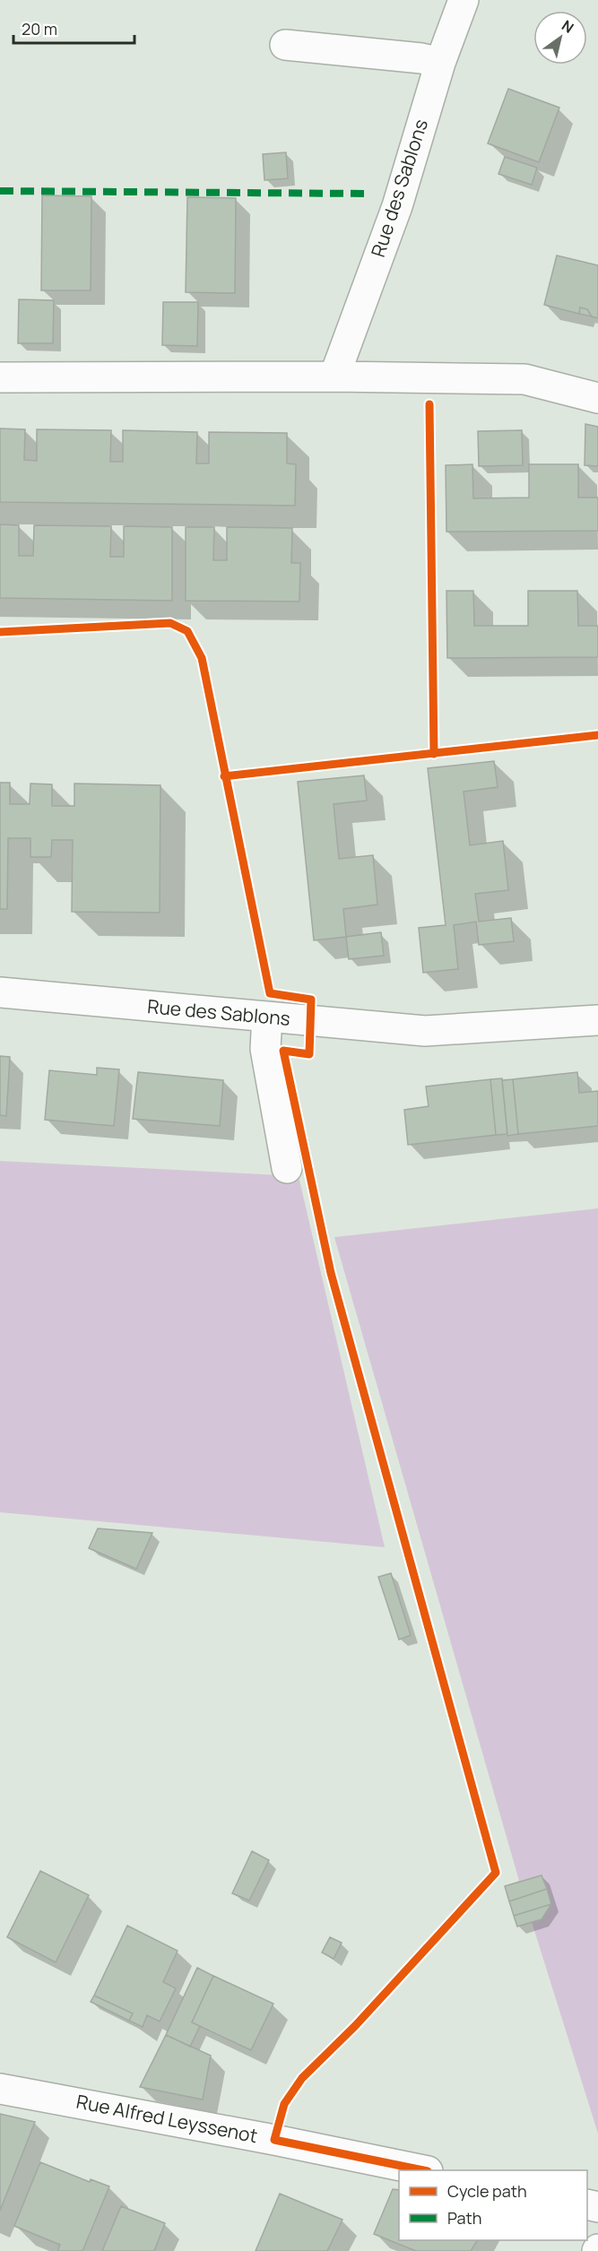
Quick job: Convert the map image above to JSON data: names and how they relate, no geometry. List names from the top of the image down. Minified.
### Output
{"streets":{"street":["Rue des Sablons","Rue Alfred Leyssenot"]},"legend":["Cycle path","Path"],"scale_bar":"20 m","north":"top right"}
